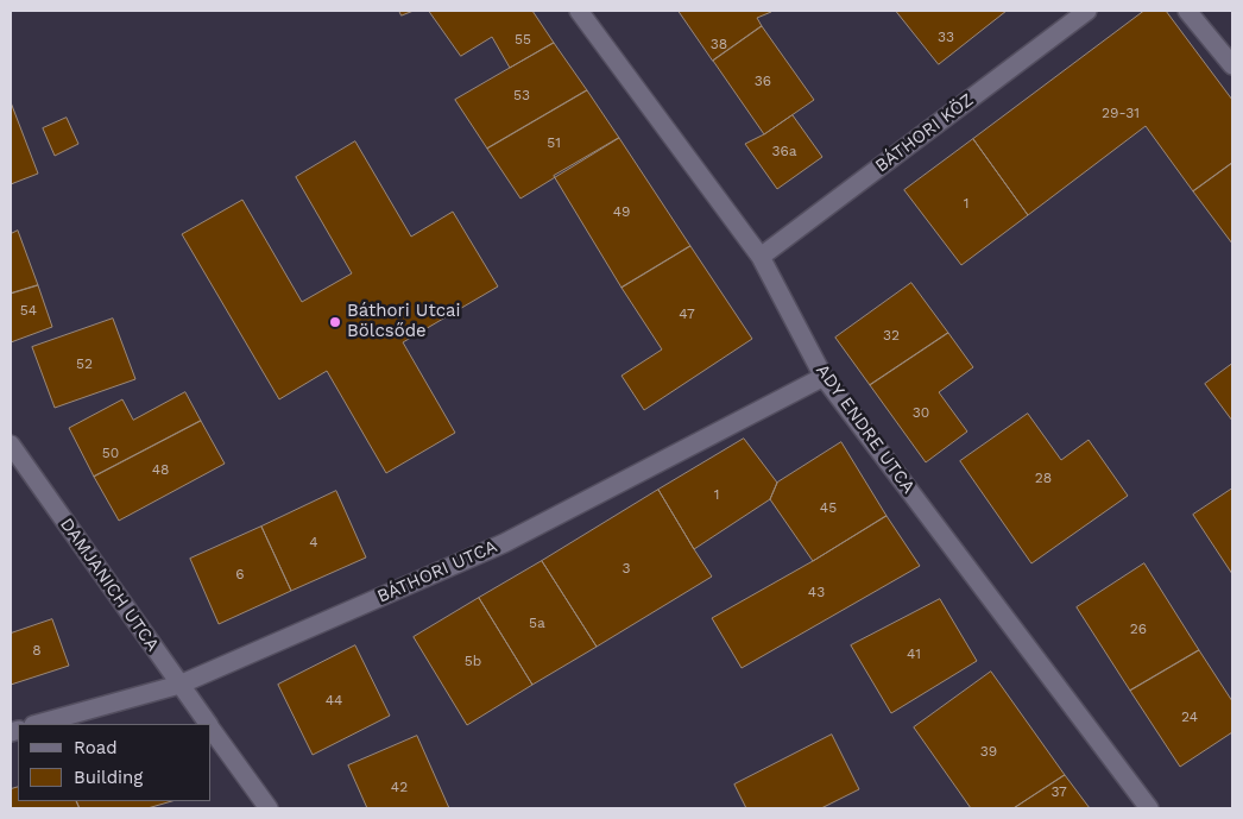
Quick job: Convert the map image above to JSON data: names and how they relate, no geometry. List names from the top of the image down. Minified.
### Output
{"streets":{"street":["BÁTHORI KÖZ","ADY ENDRE UTCA","BÁTHORI UTCA","DAMJANICH UTCA"]},"crossings":[["BÁTHORI KÖZ","ADY ENDRE UTCA"],["ADY ENDRE UTCA","BÁTHORI UTCA"],["BÁTHORI UTCA","DAMJANICH UTCA"]],"places":["Báthori Utcai Bölcsőde"],"house_numbers":["33","55","38","36","53","29-31","51","36a","1","49","54","47","32","52","30","50","48","28","1","45","4","3","6","43","5a","26","8","41","5b","44","24","39","42","37"],"legend":["Road","Building"]}
